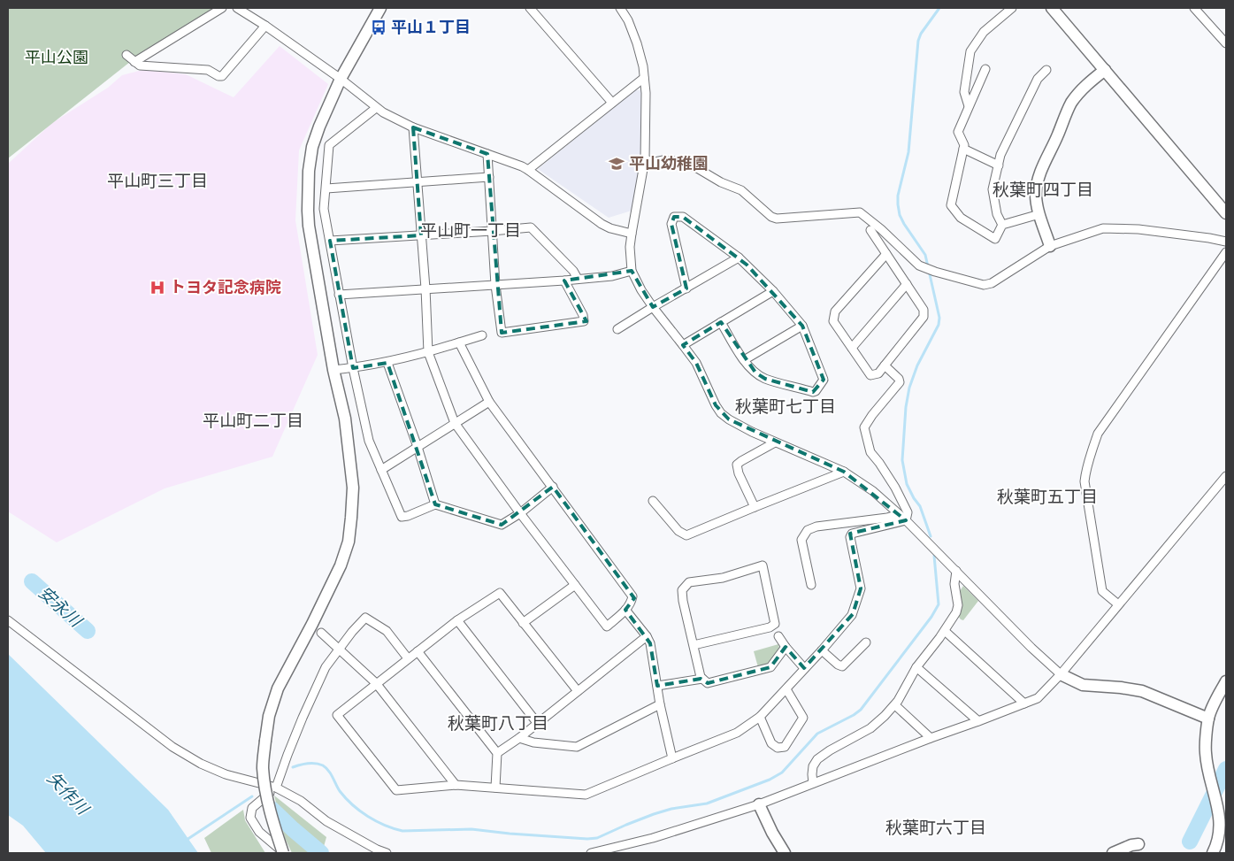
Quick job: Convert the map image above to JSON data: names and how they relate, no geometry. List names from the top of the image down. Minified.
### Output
{"districts":["平山町三丁目","秋葉町四丁目","平山町一丁目","秋葉町七丁目","平山町二丁目","秋葉町五丁目","秋葉町八丁目","秋葉町六丁目"],"water":["安永川","矢作川"],"parks":["平山公園"],"places":{"bus stop":["平山１丁目"],"school or university":["平山幼稚園"],"hospital":["トヨタ記念病院"]}}
